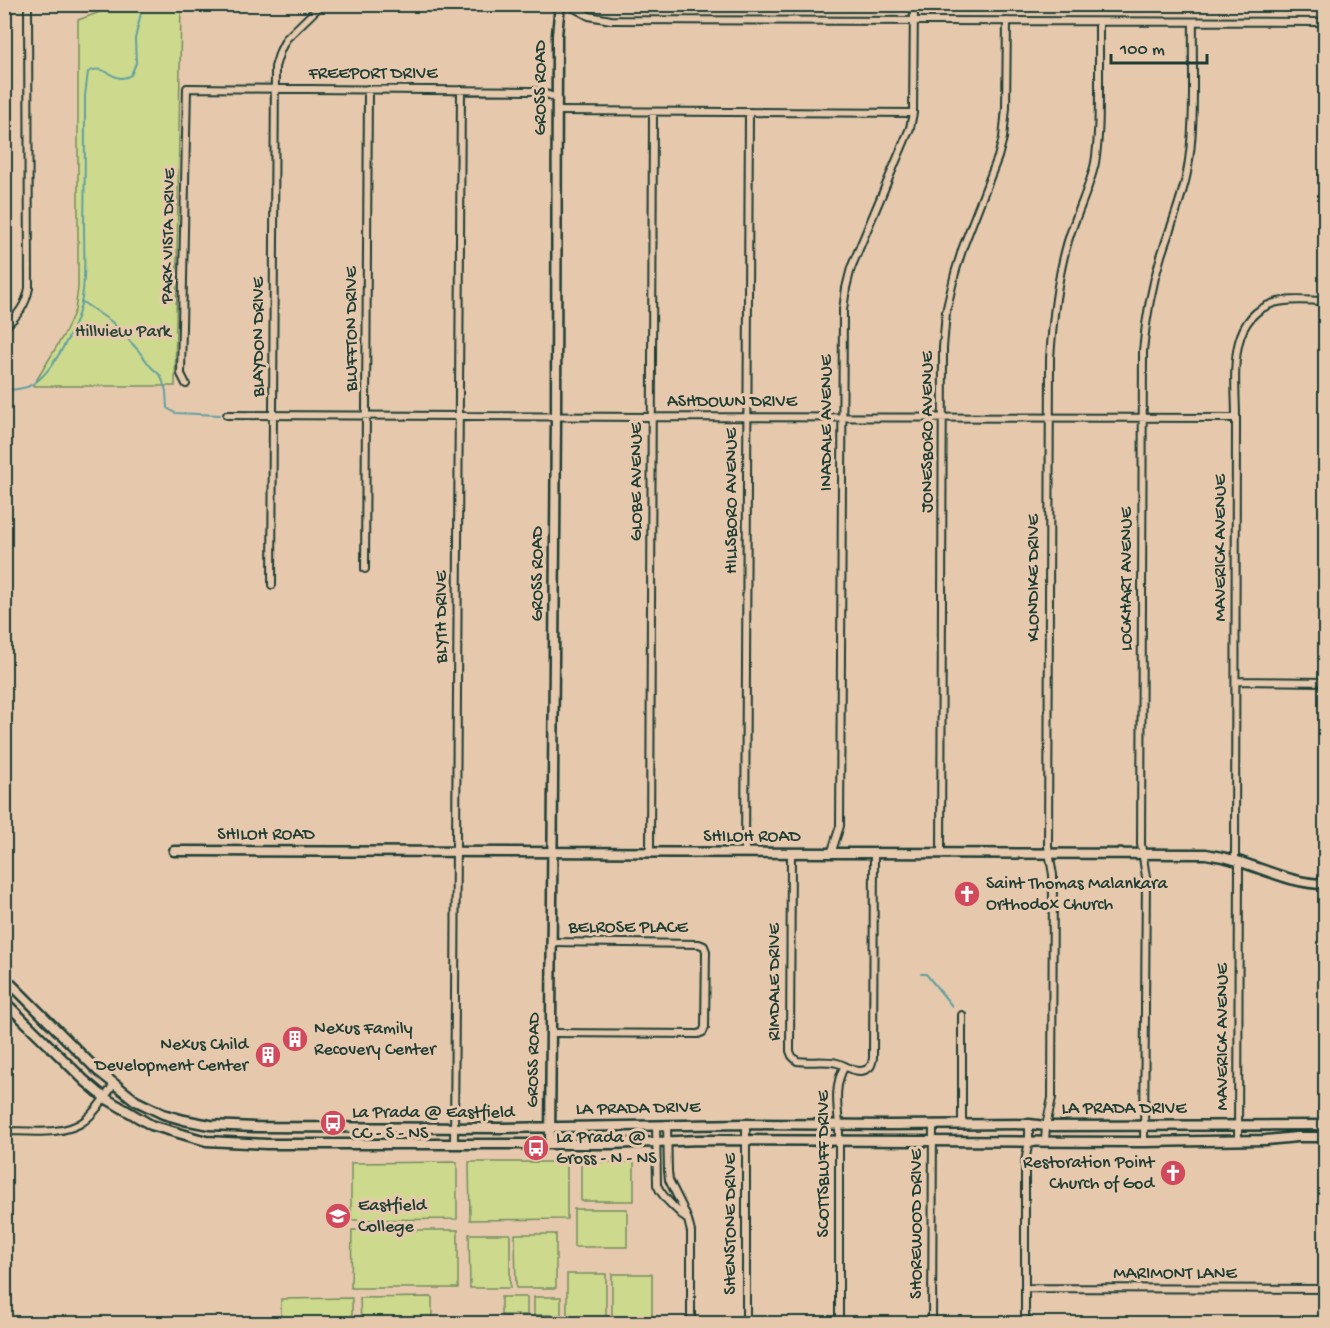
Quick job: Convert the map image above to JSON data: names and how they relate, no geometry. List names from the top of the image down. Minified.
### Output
{"streets":{"main road":["GROSS ROAD","SHILOH ROAD","LA PRADA DRIVE"],"street":["FREEPORT DRIVE","PARK VISTA DRIVE","BLUFFTON DRIVE","BLAYDON DRIVE","ASHDOWN DRIVE","INADALE AVENUE","JONESBORO AVENUE","GLOBE AVENUE","HILLSBORO AVENUE","MAVERICK AVENUE","KLONDIKE DRIVE","LOCKHART AVENUE","BLYTH DRIVE","BELROSE PLACE","RIMDALE DRIVE","SCOTTSBLUFF DRIVE","SHENSTONE DRIVE","SHOREWOOD DRIVE","MARIMONT LANE"]},"crossings":[["FREEPORT DRIVE","GROSS ROAD"],["FREEPORT DRIVE","PARK VISTA DRIVE"],["FREEPORT DRIVE","BLUFFTON DRIVE"],["FREEPORT DRIVE","BLAYDON DRIVE"],["FREEPORT DRIVE","BLYTH DRIVE"],["GROSS ROAD","ASHDOWN DRIVE"],["GROSS ROAD","SHILOH ROAD"],["GROSS ROAD","BELROSE PLACE"],["GROSS ROAD","LA PRADA DRIVE"],["BLUFFTON DRIVE","ASHDOWN DRIVE"],["BLAYDON DRIVE","ASHDOWN DRIVE"],["ASHDOWN DRIVE","INADALE AVENUE"],["ASHDOWN DRIVE","JONESBORO AVENUE"],["ASHDOWN DRIVE","GLOBE AVENUE"],["ASHDOWN DRIVE","HILLSBORO AVENUE"],["ASHDOWN DRIVE","MAVERICK AVENUE"],["ASHDOWN DRIVE","KLONDIKE DRIVE"],["ASHDOWN DRIVE","LOCKHART AVENUE"],["ASHDOWN DRIVE","BLYTH DRIVE"],["INADALE AVENUE","SHILOH ROAD"],["JONESBORO AVENUE","SHILOH ROAD"],["GLOBE AVENUE","SHILOH ROAD"],["HILLSBORO AVENUE","SHILOH ROAD"],["MAVERICK AVENUE","SHILOH ROAD"],["MAVERICK AVENUE","LA PRADA DRIVE"],["KLONDIKE DRIVE","SHILOH ROAD"],["KLONDIKE DRIVE","LA PRADA DRIVE"],["LOCKHART AVENUE","SHILOH ROAD"],["LOCKHART AVENUE","LA PRADA DRIVE"],["BLYTH DRIVE","SHILOH ROAD"],["BLYTH DRIVE","LA PRADA DRIVE"],["SHILOH ROAD","RIMDALE DRIVE"],["SHILOH ROAD","SCOTTSBLUFF DRIVE"],["RIMDALE DRIVE","SCOTTSBLUFF DRIVE"],["LA PRADA DRIVE","SCOTTSBLUFF DRIVE"],["LA PRADA DRIVE","SHENSTONE DRIVE"],["LA PRADA DRIVE","SHOREWOOD DRIVE"]],"parks":["Hillview Park"],"places":{"church":["Saint Thomas Malankara Orthodox Church","Restoration Point Church of God"],"building":["Nexus Family Recovery Center","Nexus Child Development Center"],"bus stop":["La Prada @ Eastfield CC - S - NS","La Prada @ Gross - N - NS"],"school or university":["Eastfield College"]},"scale_bar":"100 m"}
